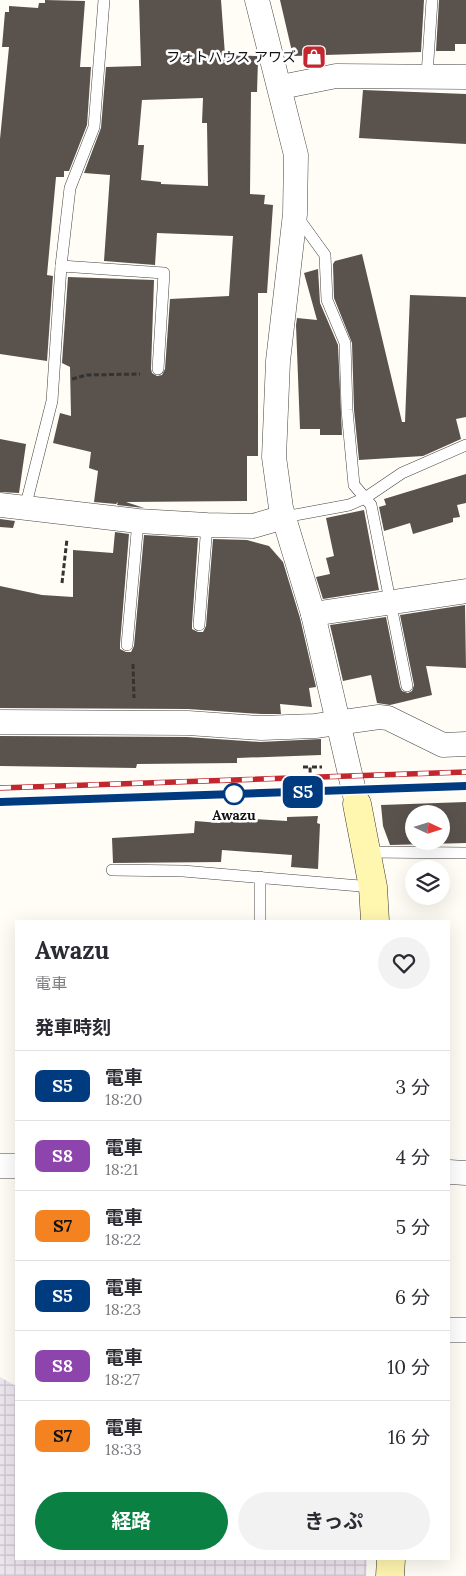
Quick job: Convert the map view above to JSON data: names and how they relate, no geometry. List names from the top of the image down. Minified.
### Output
{"places":{"shop":["フォトハウス アワズ"],"other":["Awazu"]},"north":"right","page":{"on_map":"S5","heading":[["Awazu","電車"],"発車時刻"],"list":[{"mark":"S5","name":"電車","note":"18:20","value":"3 分"},{"mark":"S8","name":"電車","note":"18:21","value":"4 分"},{"mark":"S7","name":"電車","note":"18:22","value":"5 分"},{"mark":"S5","name":"電車","note":"18:23","value":"6 分"},{"mark":"S8","name":"電車","note":"18:27","value":"10 分"},{"mark":"S7","name":"電車","note":"18:33","value":"16 分"}],"buttons":["経路","きっぷ"]}}
